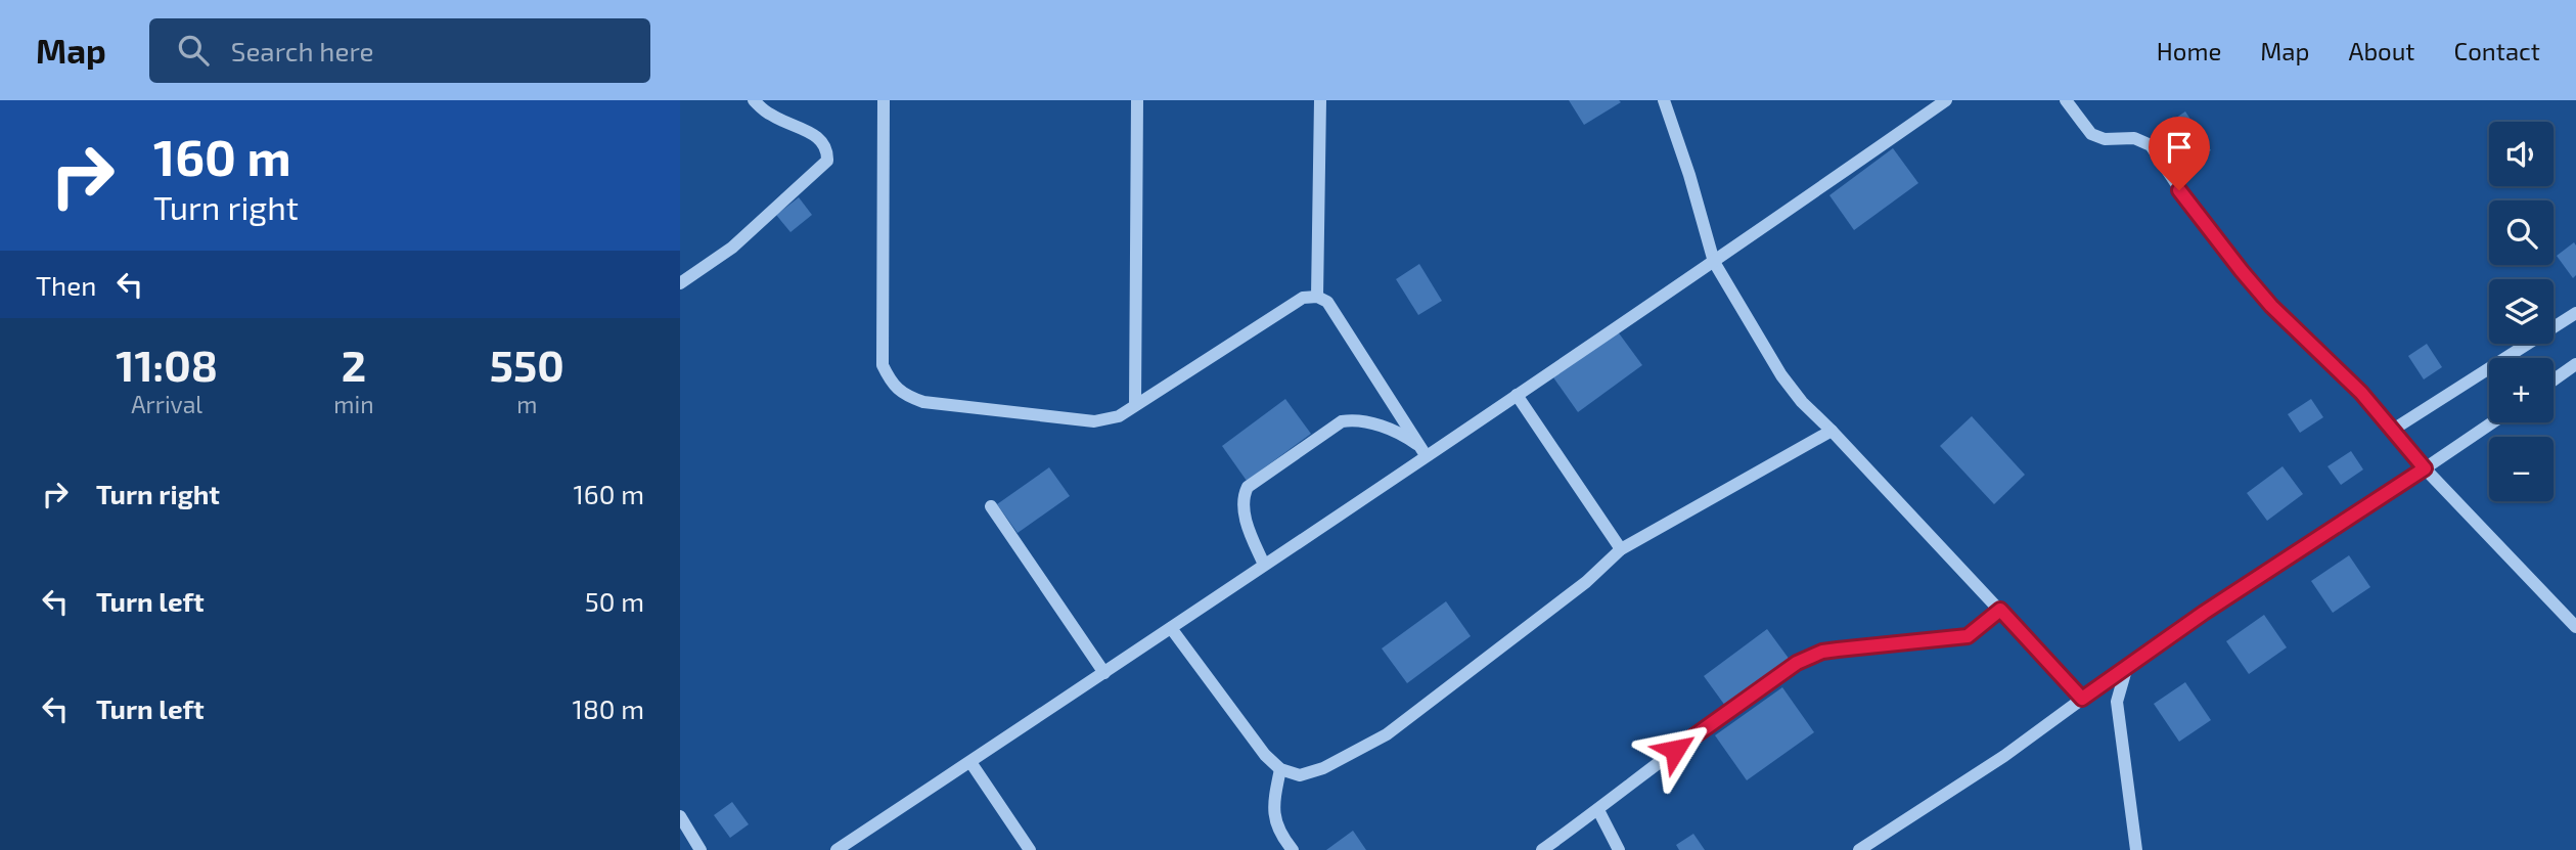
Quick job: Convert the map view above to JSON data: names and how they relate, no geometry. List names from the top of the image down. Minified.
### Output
{"page":{"header":"Map","search":"Search here","nav":["Home","Map","About","Contact"],"turn":["160 m","Turn right"],"map_buttons":["+","−"],"then":"Then","eta":["11:08","Arrival","2","min","550","m"],"list":[{"name":"Turn right","value":"160 m"},{"name":"Turn left","value":"50 m"},{"name":"Turn left","value":"180 m"}]}}
